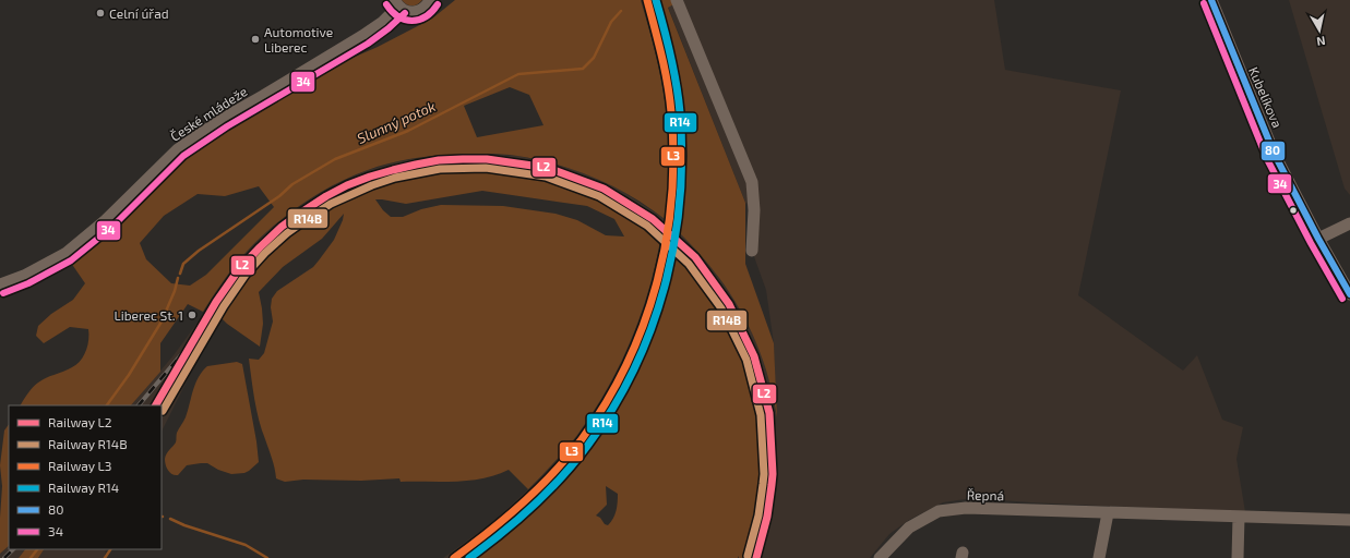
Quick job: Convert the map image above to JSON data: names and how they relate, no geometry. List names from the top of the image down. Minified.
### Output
{"streets":{"street":["Kubelíkova","České mládeže","Řepná"]},"water":["Slunný potok"],"places":["Celní úřad","Automotive Liberec","Liberec St. 1"],"lines":["rail line L3","rail line R14","transit line 80","transit line 34","rail line L2","rail line R14B"],"legend":["Railway L2","Railway R14B","Railway L3","Railway R14","80","34"],"north":"bottom"}
